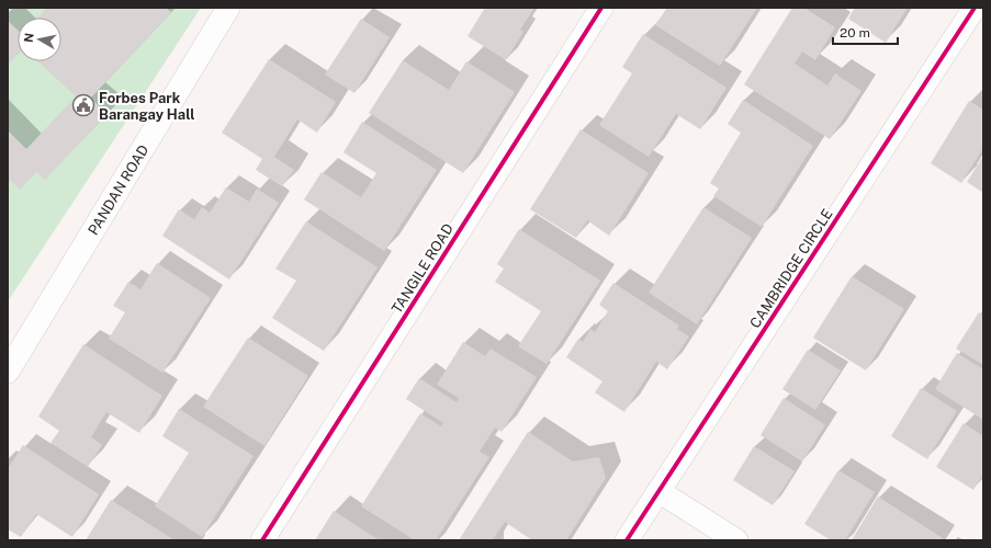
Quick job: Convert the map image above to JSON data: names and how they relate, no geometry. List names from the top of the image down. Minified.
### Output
{"streets":{"street":["PANDAN ROAD","TANGILE ROAD","CAMBRIDGE CIRCLE"]},"places":{"public building":["Forbes Park Barangay Hall"]},"scale_bar":"20 m","north":"left"}
